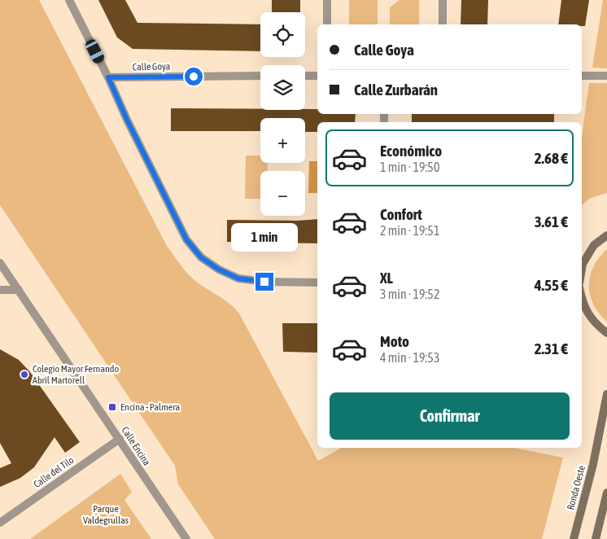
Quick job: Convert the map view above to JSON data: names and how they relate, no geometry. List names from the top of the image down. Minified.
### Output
{"streets":{"main road":["Ronda Oeste"],"street":["Calle Goya","Calle Encina","Calle del Tilo"]},"crossings":[["Calle Encina","Calle del Tilo"]],"parks":["Parque Valdegrullas"],"places":{"other":["Colegio Mayor Fernando Abril Martorell"],"transit":["Encina - Palmera"]},"page":{"map_buttons":["+","−"],"banner":["Calle Goya","Calle Zurbarán"],"list":[{"name":"Económico","note":"1 min · 19:50","value":"2.68 €"},{"name":"Confort","note":"2 min · 19:51","value":"3.61 €"},{"name":"XL","note":"3 min · 19:52","value":"4.55 €"},{"name":"Moto","note":"4 min · 19:53","value":"2.31 €"}],"bubble":"1 min","buttons":"Confirmar"}}
